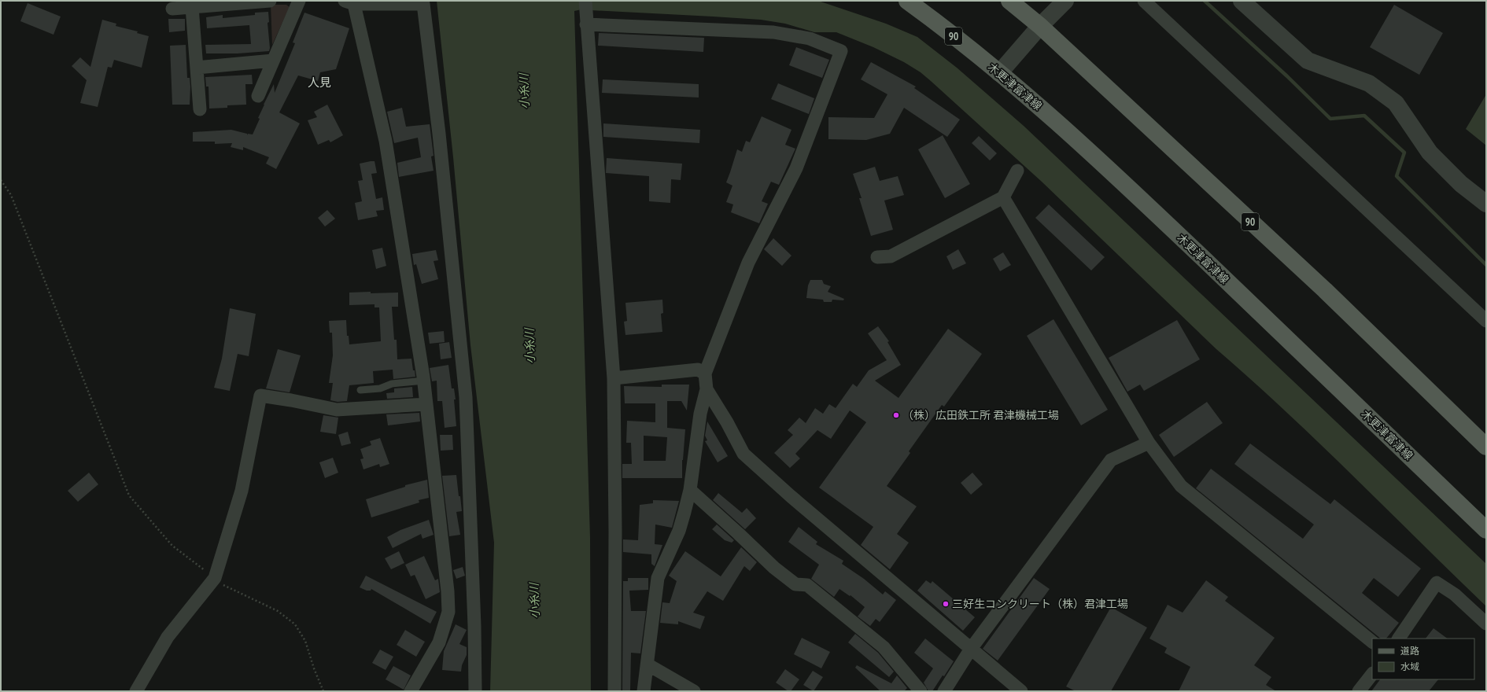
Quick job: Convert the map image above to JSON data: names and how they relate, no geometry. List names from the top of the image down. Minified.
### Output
{"streets":{"main road":["90","木更津富津線"]},"districts":["人見"],"water":["小糸川"],"places":["（株）広田鉄工所 君津機械工場","三好生コンクリート（株）君津工場"],"legend":["道路","水域"]}
